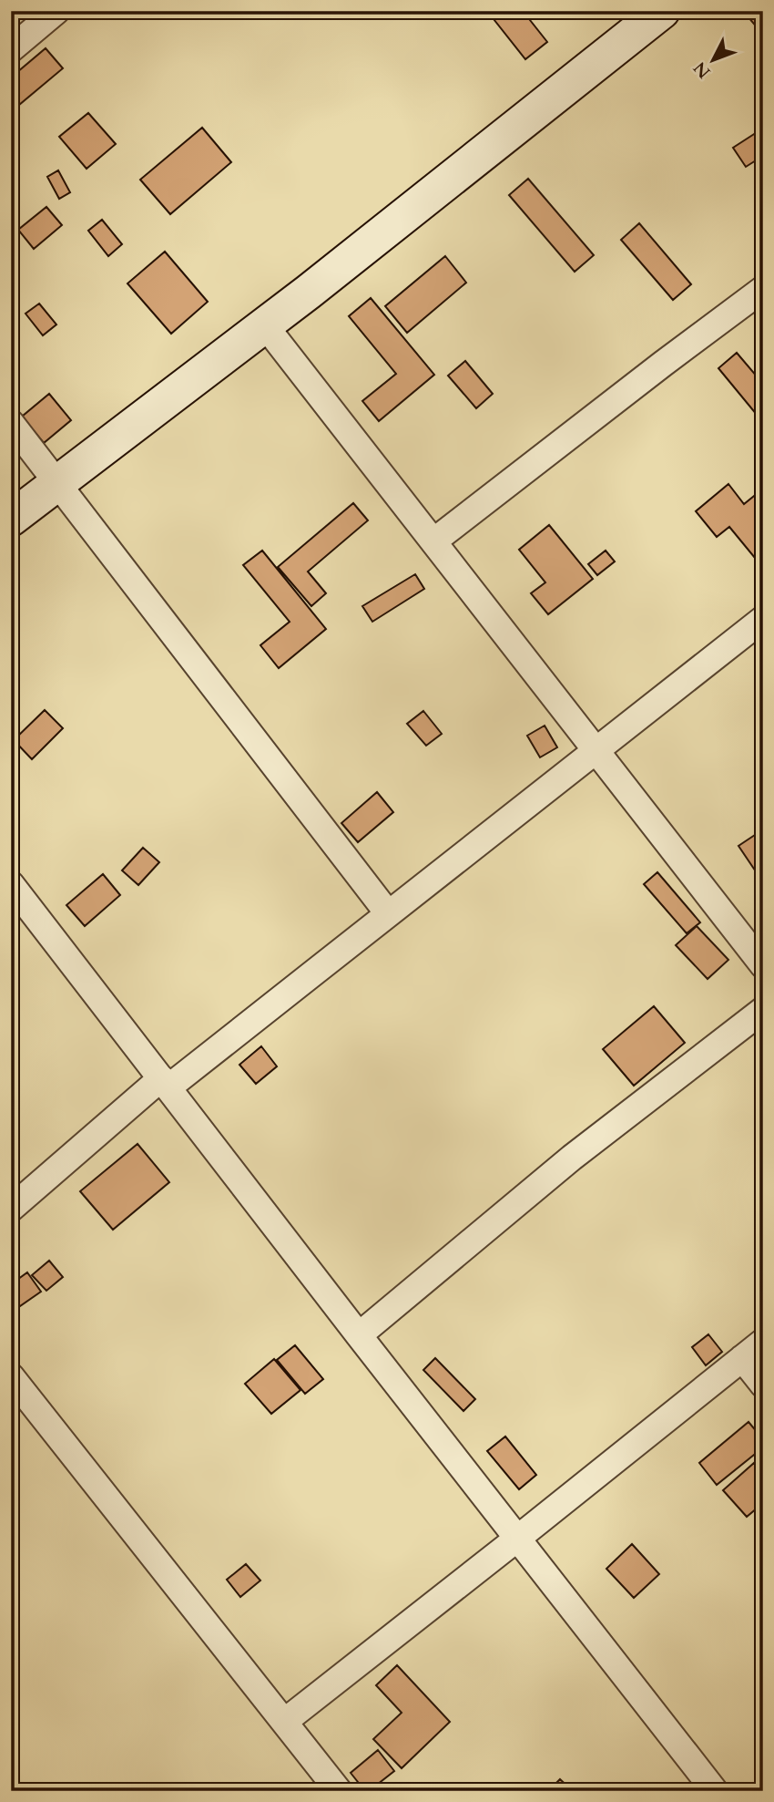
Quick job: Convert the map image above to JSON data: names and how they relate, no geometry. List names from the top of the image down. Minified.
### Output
{"north":"bottom left"}
